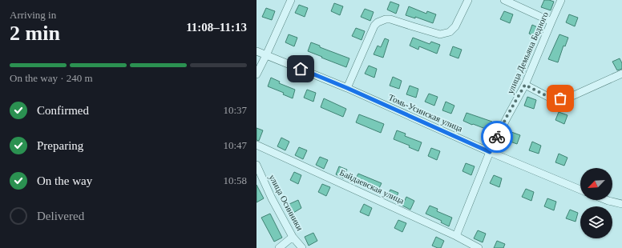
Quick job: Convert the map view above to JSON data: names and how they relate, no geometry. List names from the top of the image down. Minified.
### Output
{"streets":{"street":["улица Демьяна Бедного","Томь-Усинская улица","Байдаевская улица","улица Осинники"]},"crossings":[["улица Демьяна Бедного","Томь-Усинская улица"],["улица Демьяна Бедного","Байдаевская улица"]],"north":"bottom left","page":{"heading":["2 min","Arriving in","11:08–11:13"],"bar":"On the way · 240 m","list":[["Confirmed","10:37"],["Preparing","10:47"],["On the way","10:58"],"Delivered"]}}
